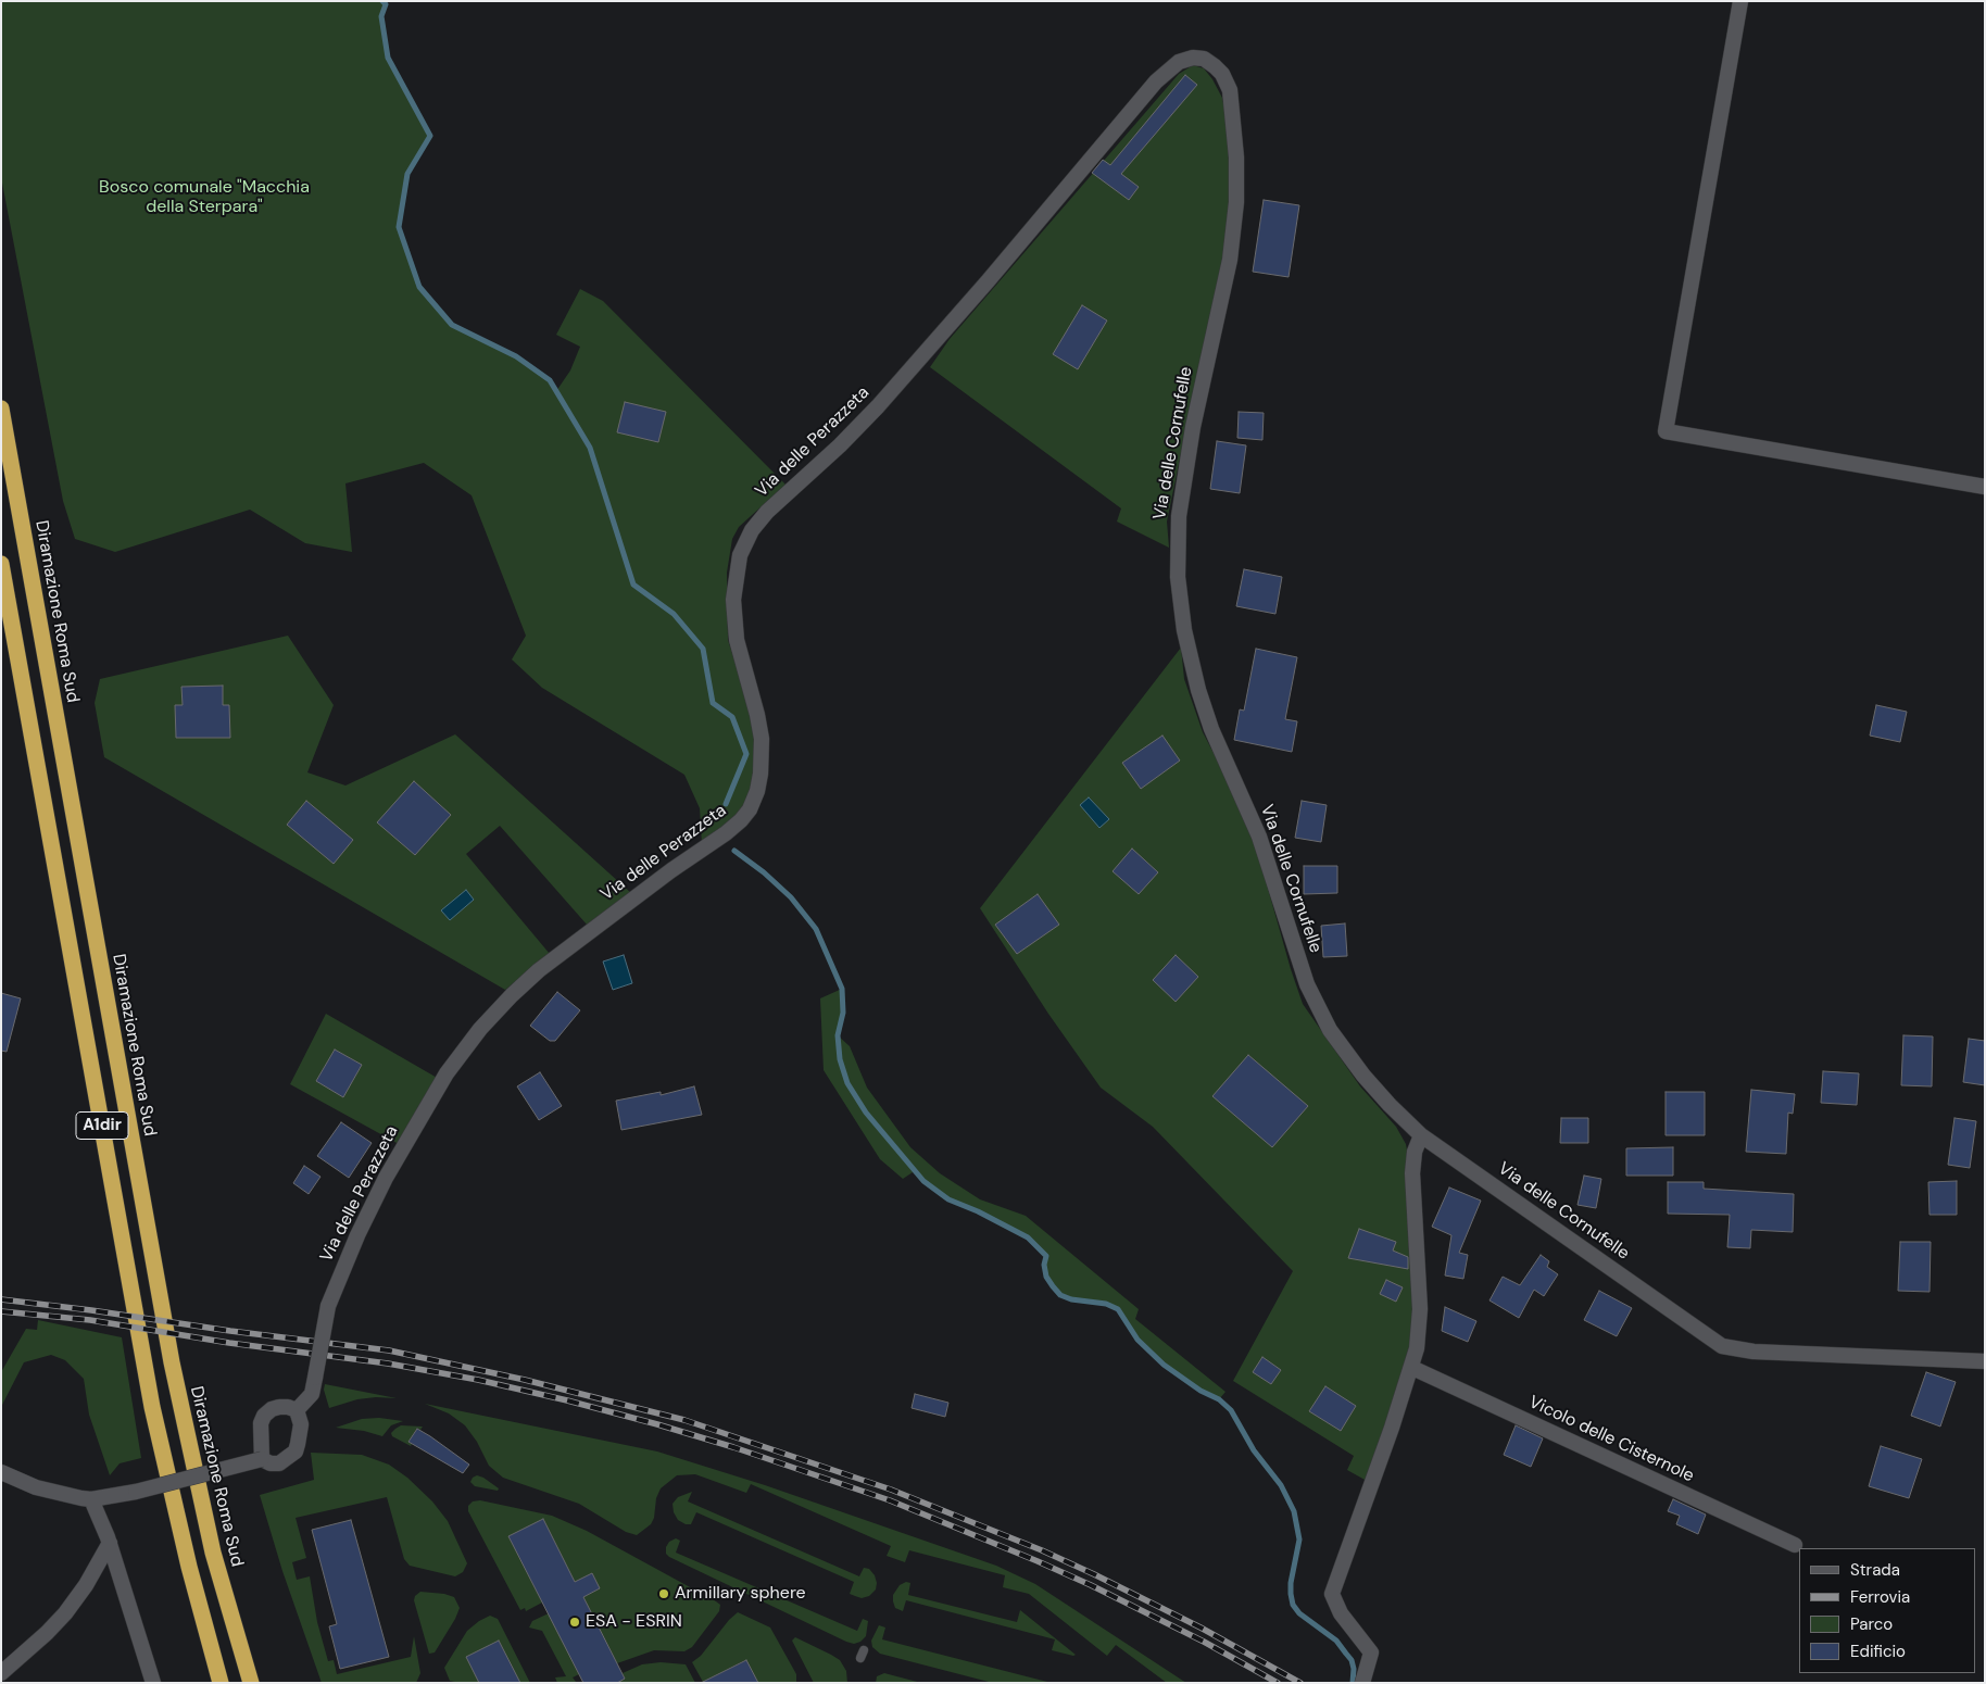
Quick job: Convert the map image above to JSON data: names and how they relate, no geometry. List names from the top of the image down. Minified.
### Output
{"streets":{"highway":["Diramazione Roma Sud","A1dir"],"street":["Via delle Perazzeta","Via delle Cornufelle","Vicolo delle Cisternole"]},"crossings":[["Via delle Perazzeta","Via delle Cornufelle"]],"parks":["Bosco comunale \"Macchia della Sterpara\""],"places":["Armillary sphere","ESA - ESRIN"],"legend":["Strada","Ferrovia","Parco","Edificio"]}
